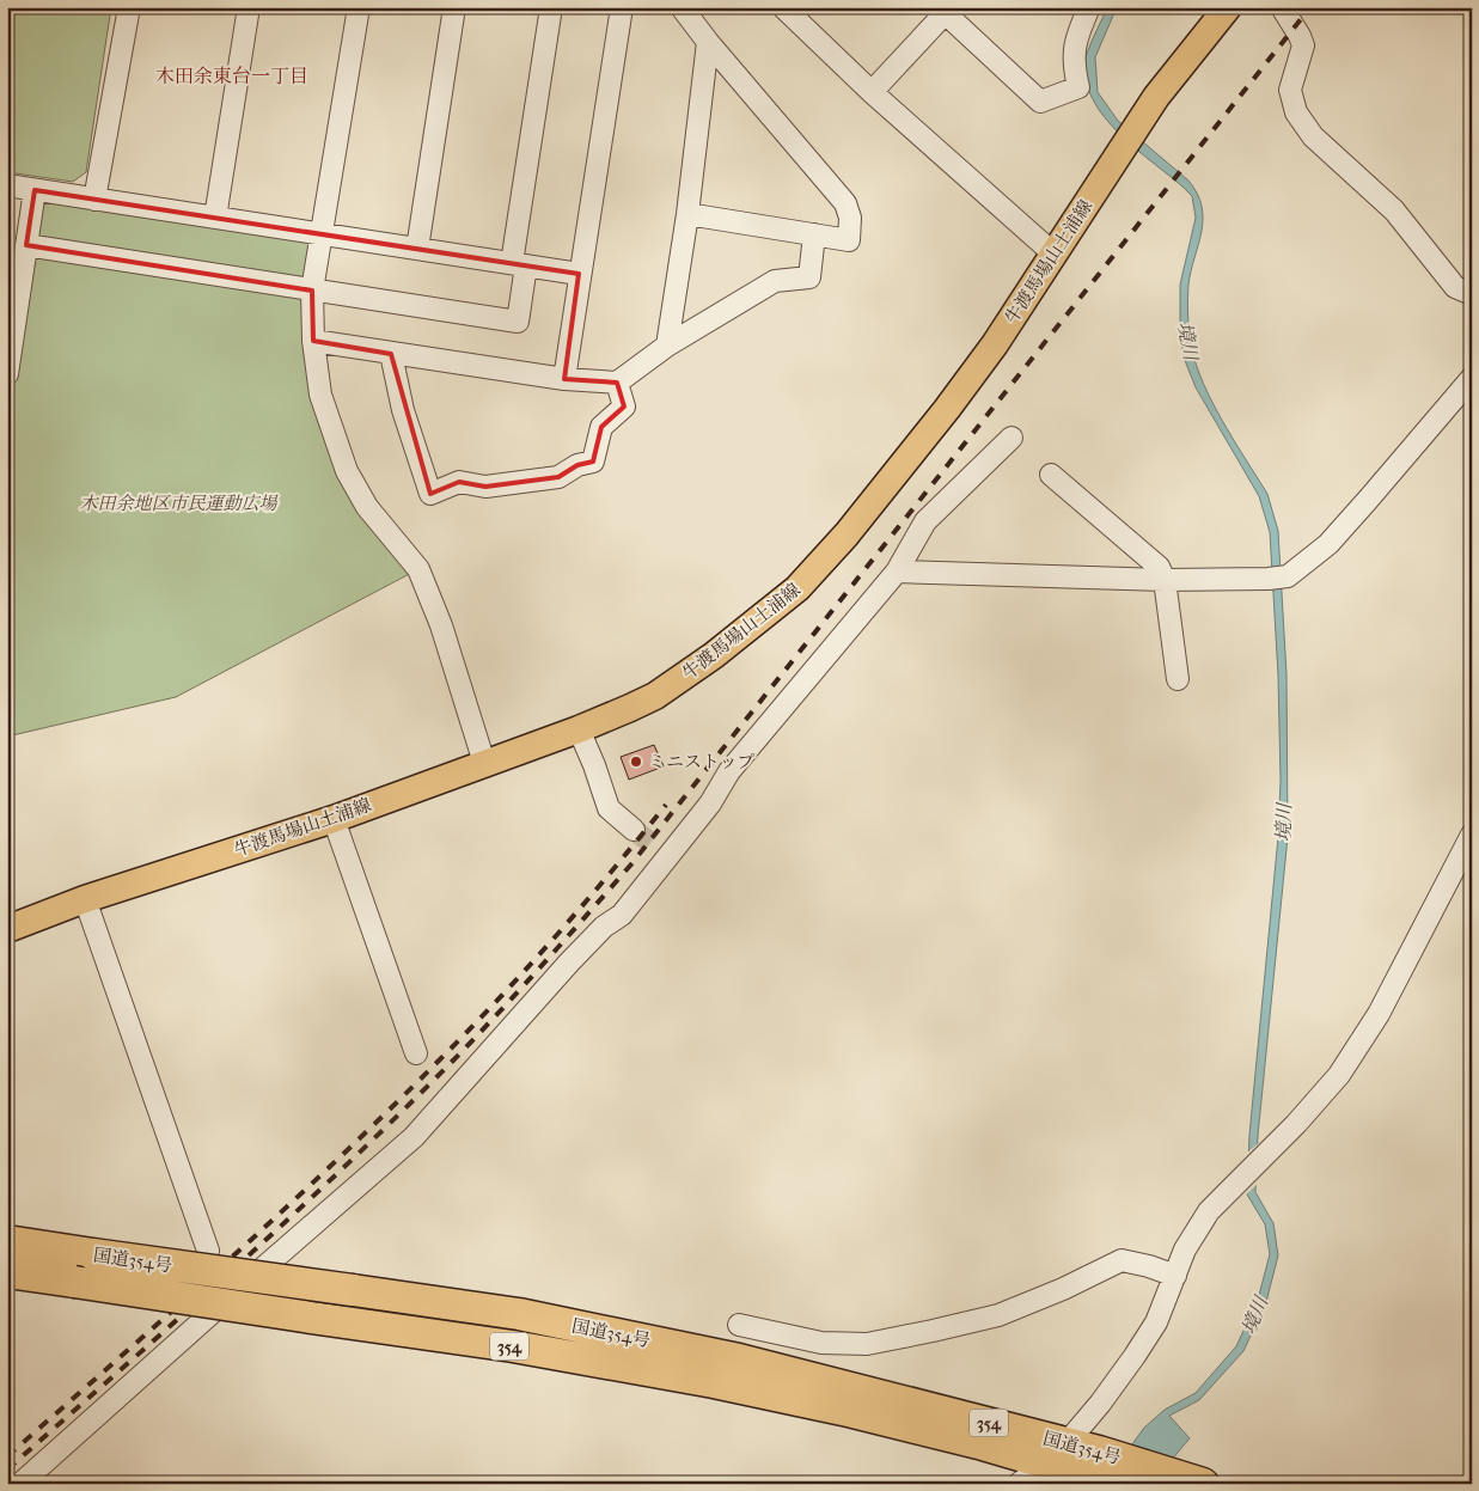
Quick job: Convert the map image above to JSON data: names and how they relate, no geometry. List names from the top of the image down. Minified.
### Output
{"streets":{"highway":["国道354号","354"],"main road":["牛渡馬場山土浦線"]},"districts":["木田余東台一丁目"],"water":["境川"],"parks":["木田余地区市民運動広場"],"places":["ミニストップ"]}
